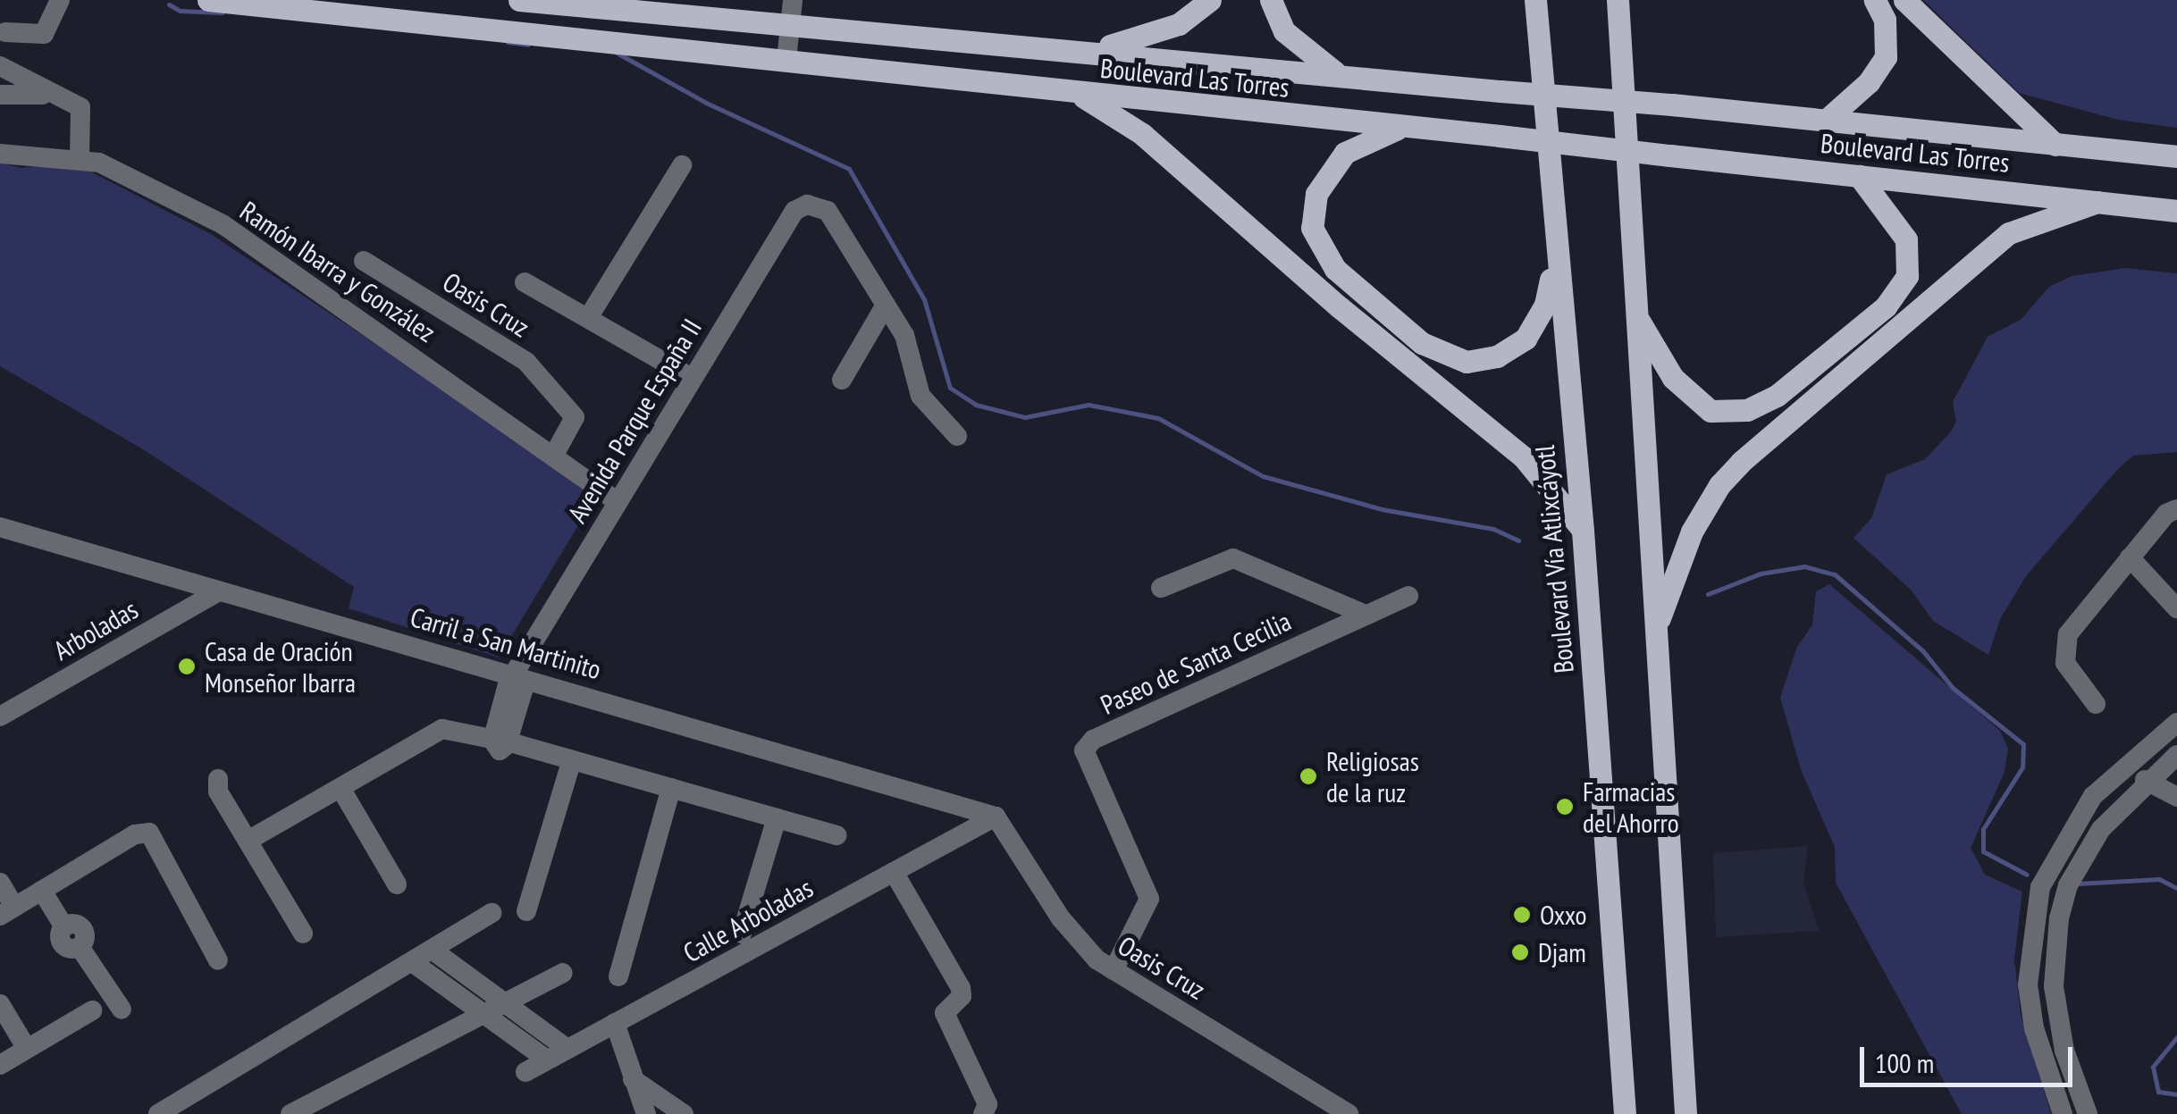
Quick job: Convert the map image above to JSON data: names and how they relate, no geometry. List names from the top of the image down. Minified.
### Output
{"streets":{"main road":["Boulevard Las Torres","Boulevard Vía Atlixcáyotl"],"street":["Ramón Ibarra y González","Oasis Cruz","Avenida Parque España II","Arboladas","Carril a San Martinito","Paseo de Santa Cecilia","Calle Arboladas"]},"crossings":[["Ramón Ibarra y González","Oasis Cruz"],["Ramón Ibarra y González","Avenida Parque España II"],["Oasis Cruz","Carril a San Martinito"],["Oasis Cruz","Paseo de Santa Cecilia"],["Oasis Cruz","Calle Arboladas"],["Avenida Parque España II","Carril a San Martinito"],["Arboladas","Carril a San Martinito"],["Carril a San Martinito","Calle Arboladas"]],"places":["Casa de Oración Monseñor Ibarra","Religiosas de la ruz","Farmacias del Ahorro","Oxxo","Djam"],"scale_bar":"100 m"}
